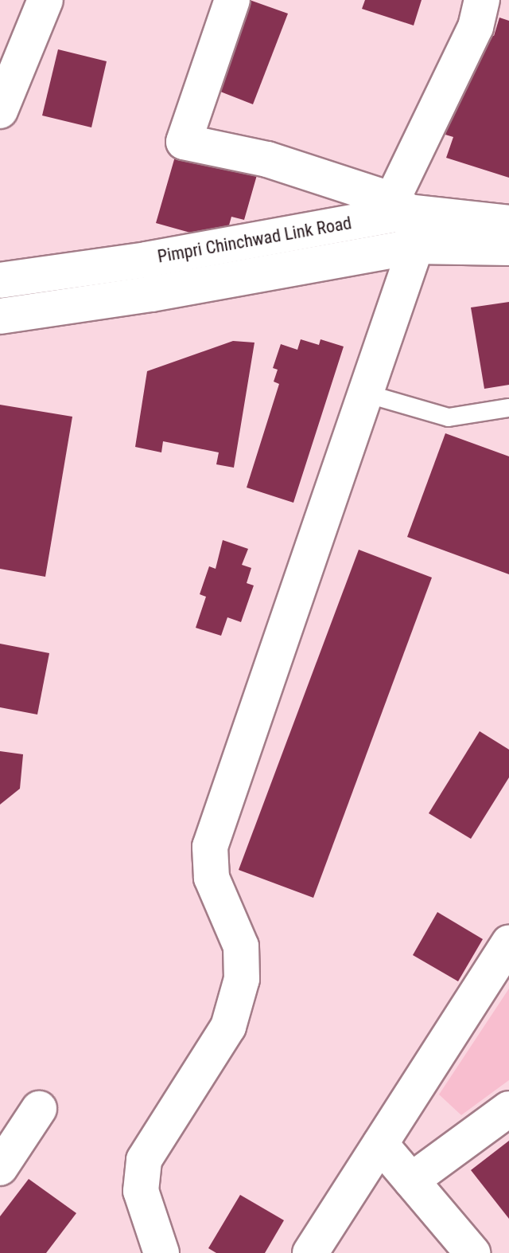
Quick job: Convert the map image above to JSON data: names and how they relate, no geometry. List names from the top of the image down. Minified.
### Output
{"streets":{"street":["Pimpri Chinchwad Link Road"]}}
